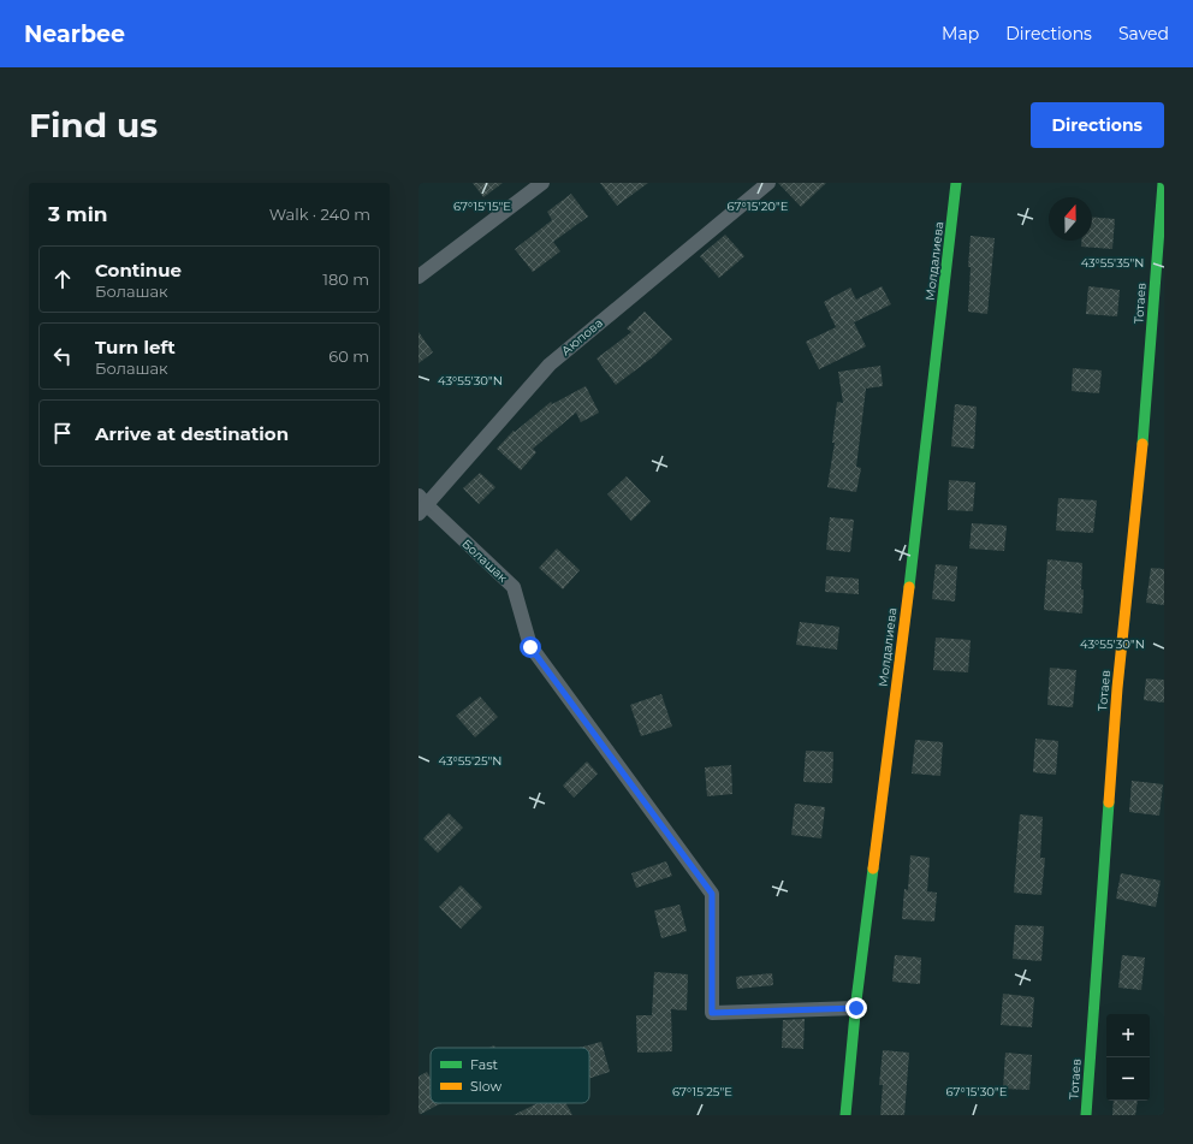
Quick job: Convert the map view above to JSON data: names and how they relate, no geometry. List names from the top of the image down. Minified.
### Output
{"streets":{"street":["Молдалиева","Тотаев","Аюпова","Болашак"]},"crossings":[["Молдалиева","Болашак"],["Аюпова","Болашак"]],"legend":["Fast","Slow"],"north":"top","page":{"header":"Nearbee","nav":["Map","Directions","Saved"],"buttons":"Directions","title":"Find us","heading":["3 min","Walk · 240 m"],"list":[["Continue","Болашак","180 m"],["Turn left","Болашак","60 m"],"Arrive at destination"],"map_buttons":["+","−"]},"coordinates":["67°15'15\"E","67°15'20\"E","43°55'35\"N","43°55'30\"N","43°55'25\"N","67°15'25\"E","67°15'30\"E"]}
